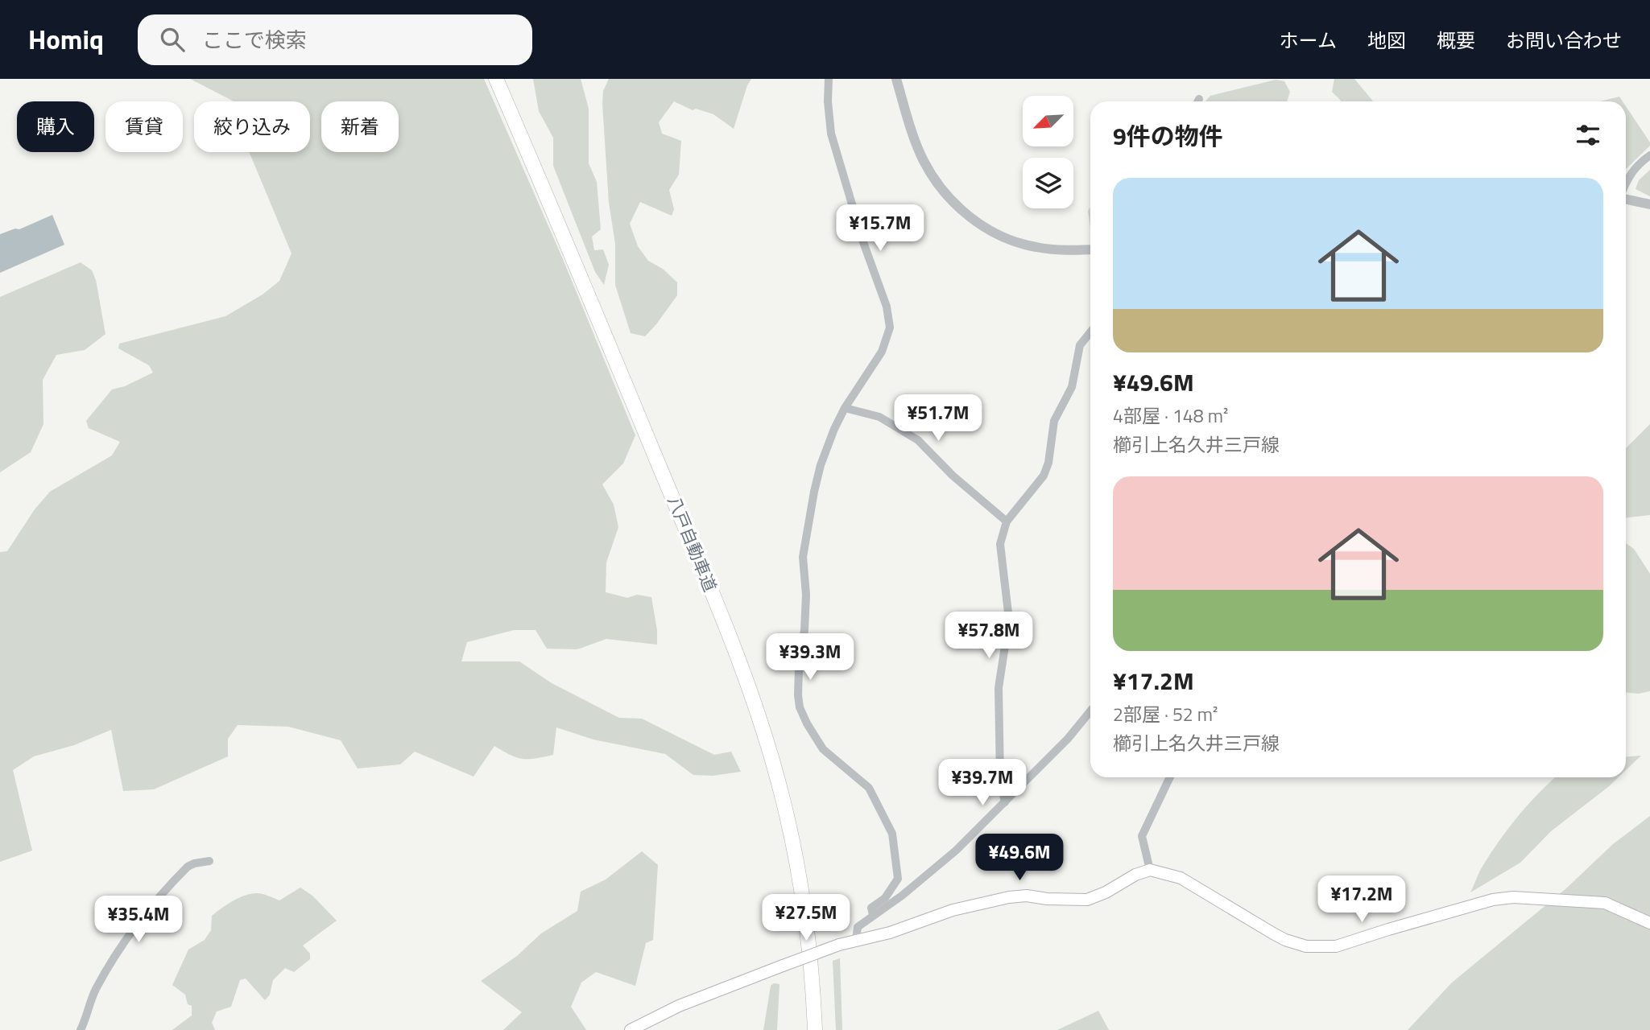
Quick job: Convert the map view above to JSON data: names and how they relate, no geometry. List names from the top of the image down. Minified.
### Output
{"streets":{"highway":["八戸自動車道"]},"north":"bottom left","page":{"header":"Homiq","search":"ここで検索","nav":["ホーム","地図","概要","お問い合わせ"],"chip":["購入","賃貸","絞り込み","新着"],"heading":"9件の物件","list":[{"name":"¥49.6M","note":"4部屋 · 148 m² · 櫛引上名久井三戸線"},{"name":"¥17.2M","note":"2部屋 · 52 m² · 櫛引上名久井三戸線"}],"price":["¥15.7M","¥51.7M","¥57.8M","¥39.3M","¥39.7M","¥49.6M","¥17.2M","¥27.5M","¥35.4M"]}}
